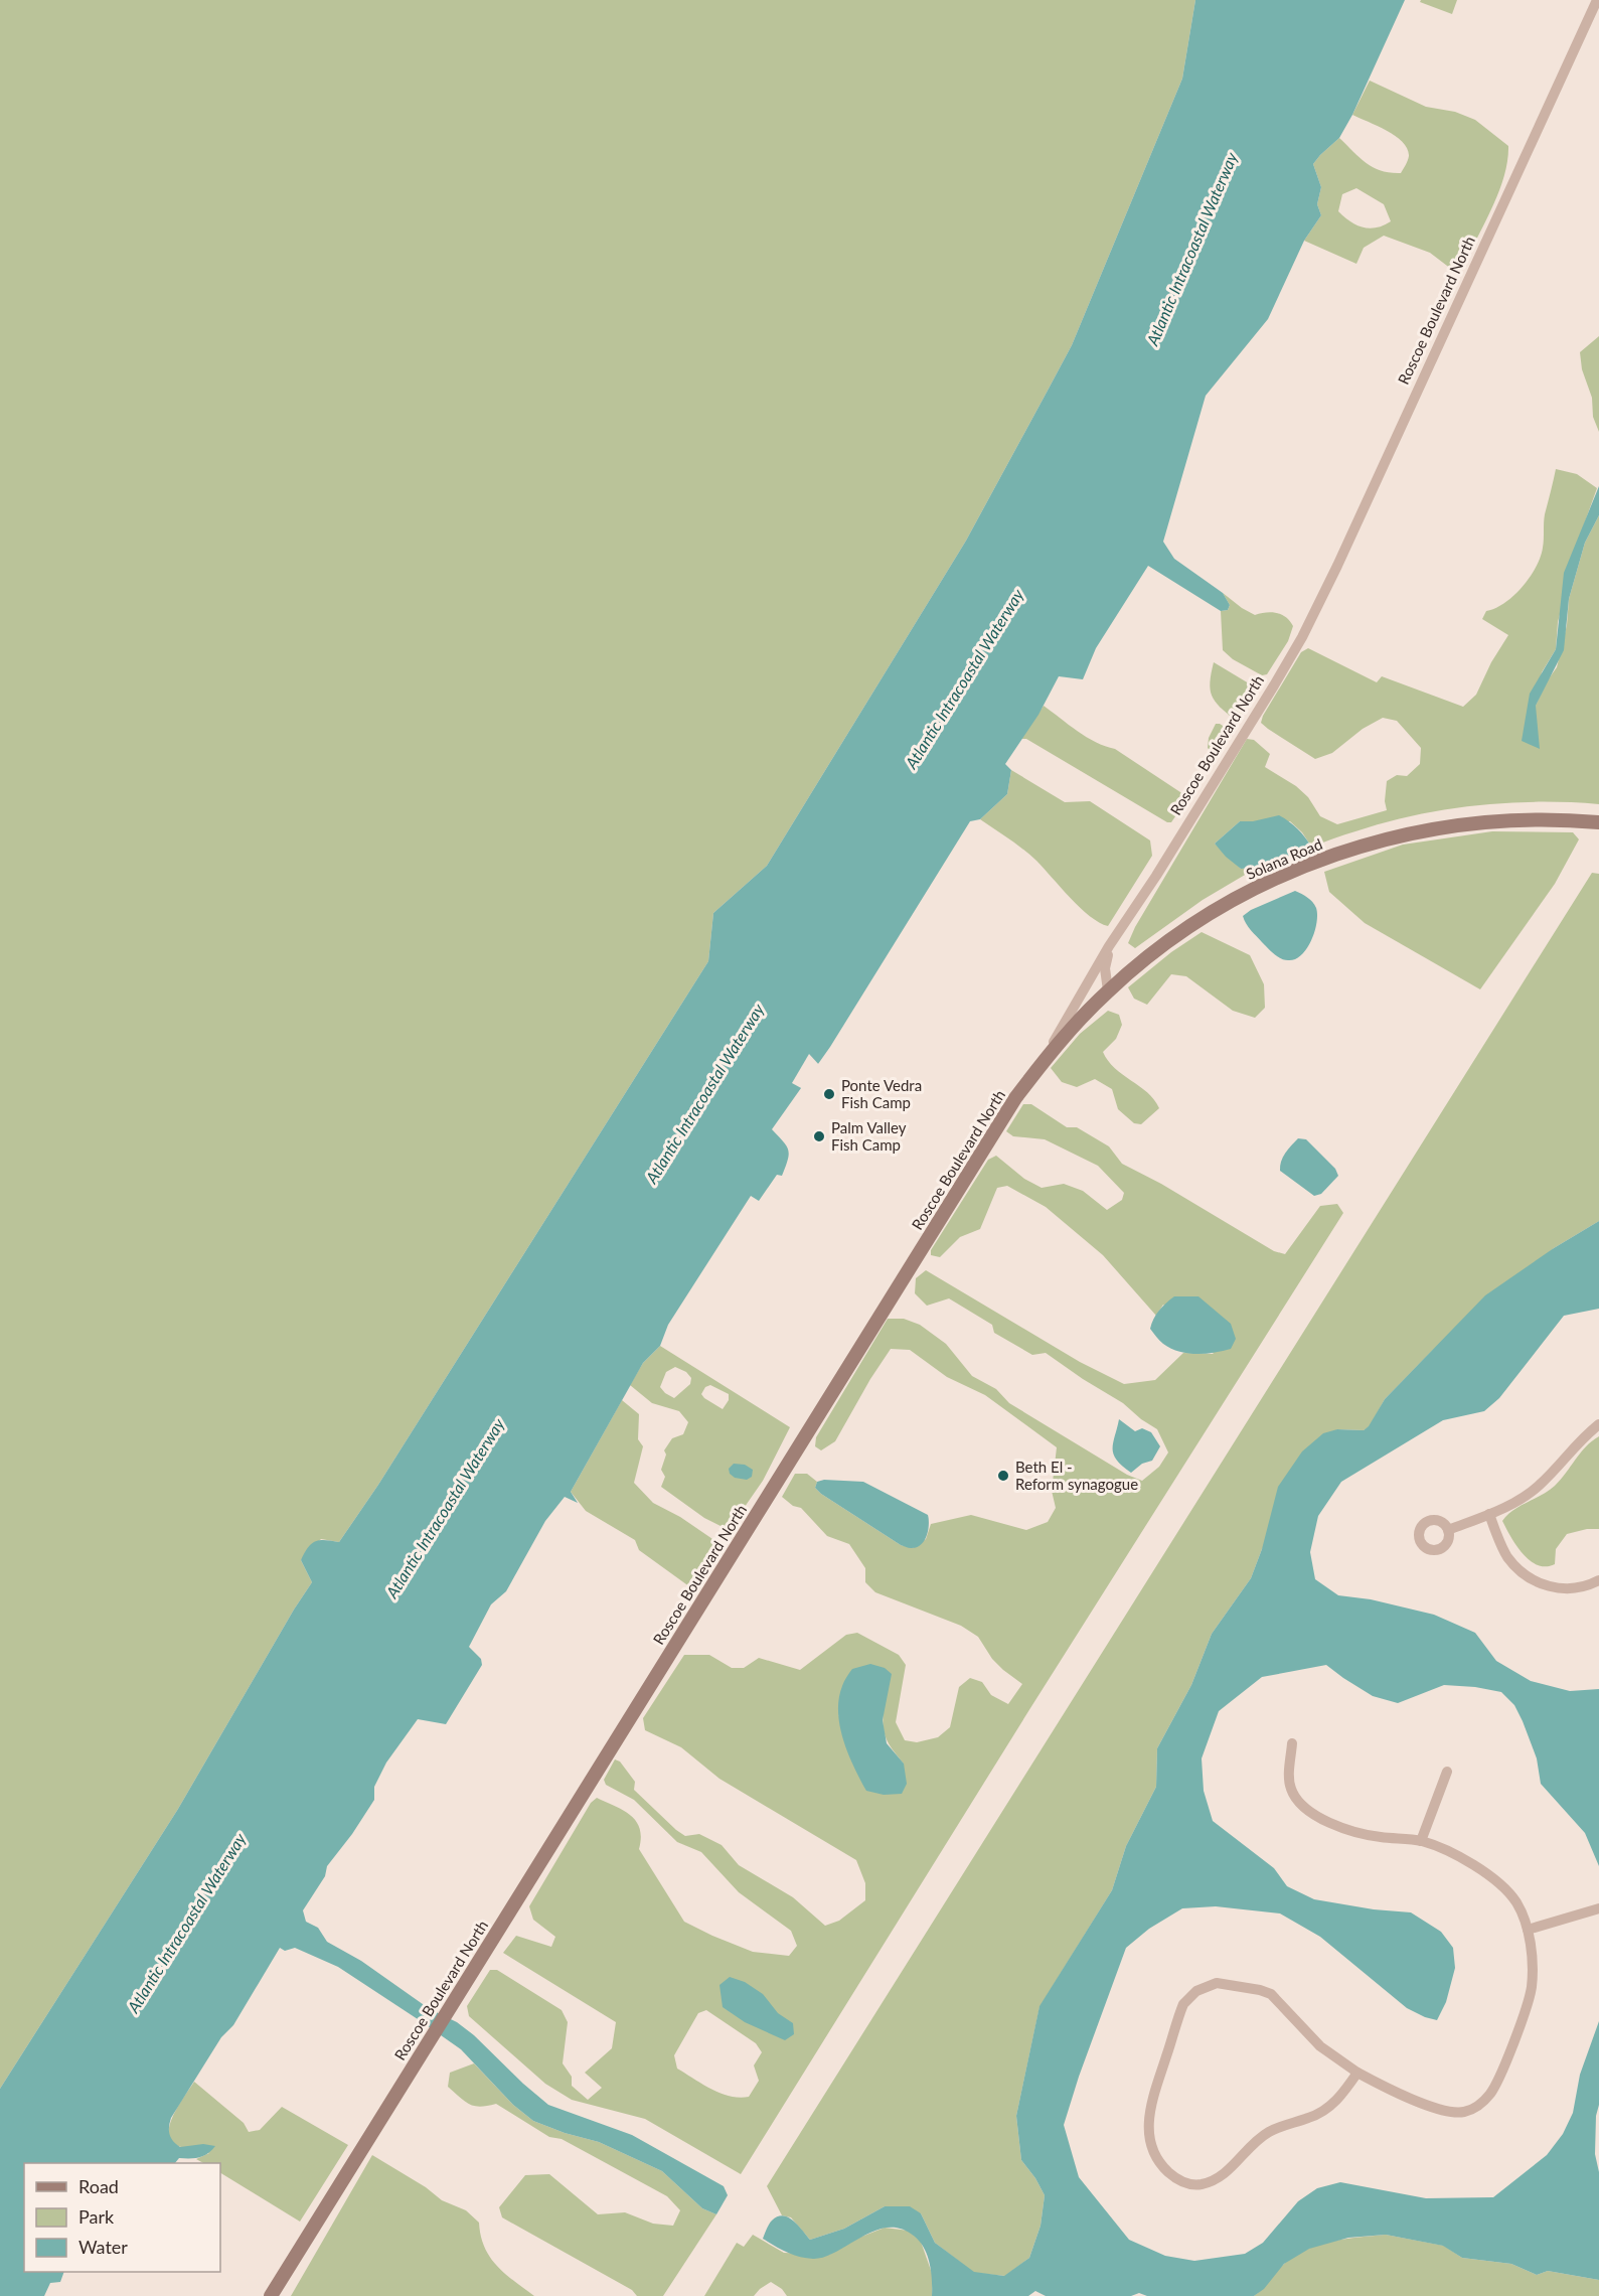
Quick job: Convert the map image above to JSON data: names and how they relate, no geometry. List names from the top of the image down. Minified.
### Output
{"streets":{"street":["Roscoe Boulevard North","Solana Road"]},"crossings":[["Roscoe Boulevard North","Solana Road"]],"water":["Atlantic Intracoastal Waterway"],"places":["Ponte Vedra Fish Camp","Palm Valley Fish Camp","Beth El - Reform synagogue"],"legend":["Road","Park","Water"]}
